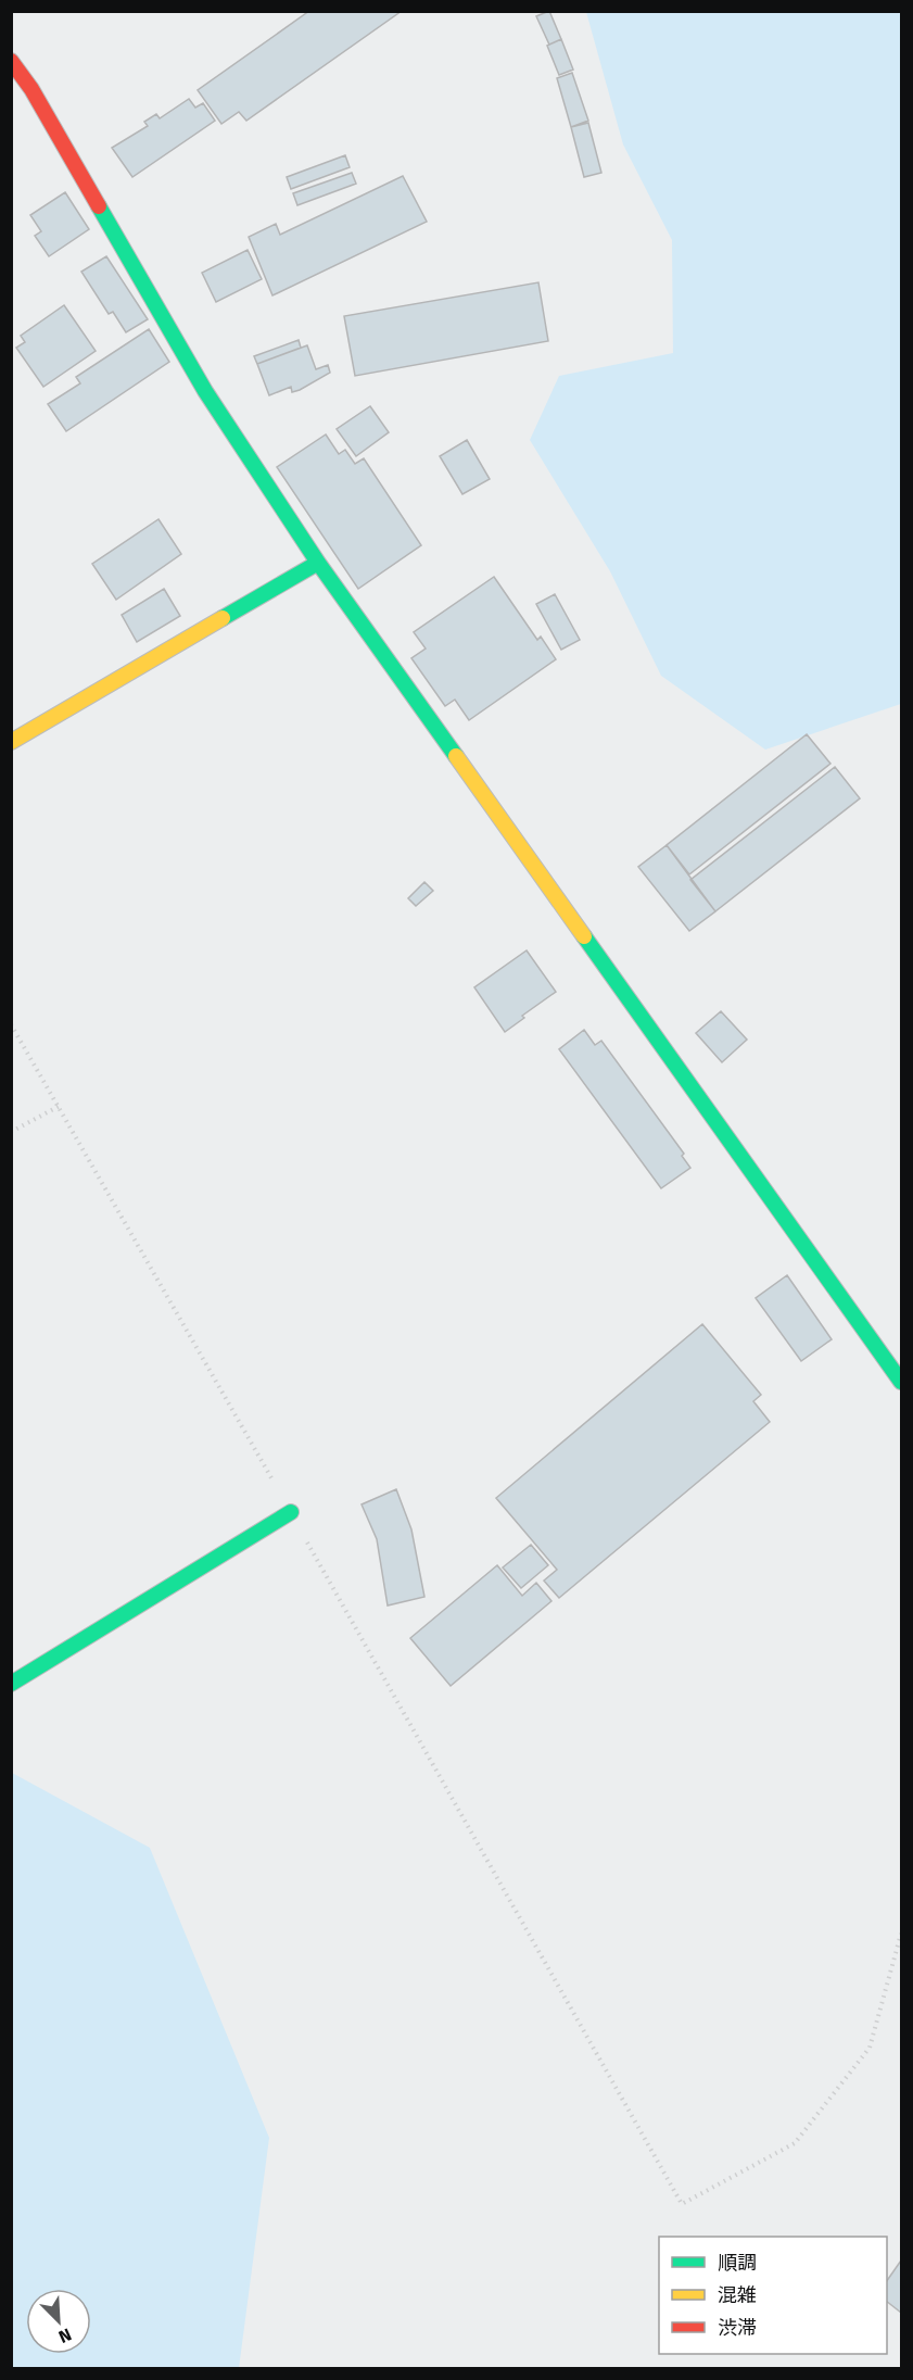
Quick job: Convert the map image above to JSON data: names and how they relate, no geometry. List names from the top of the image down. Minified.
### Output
{"legend":["順調","混雑","渋滞"],"north":"bottom right"}
